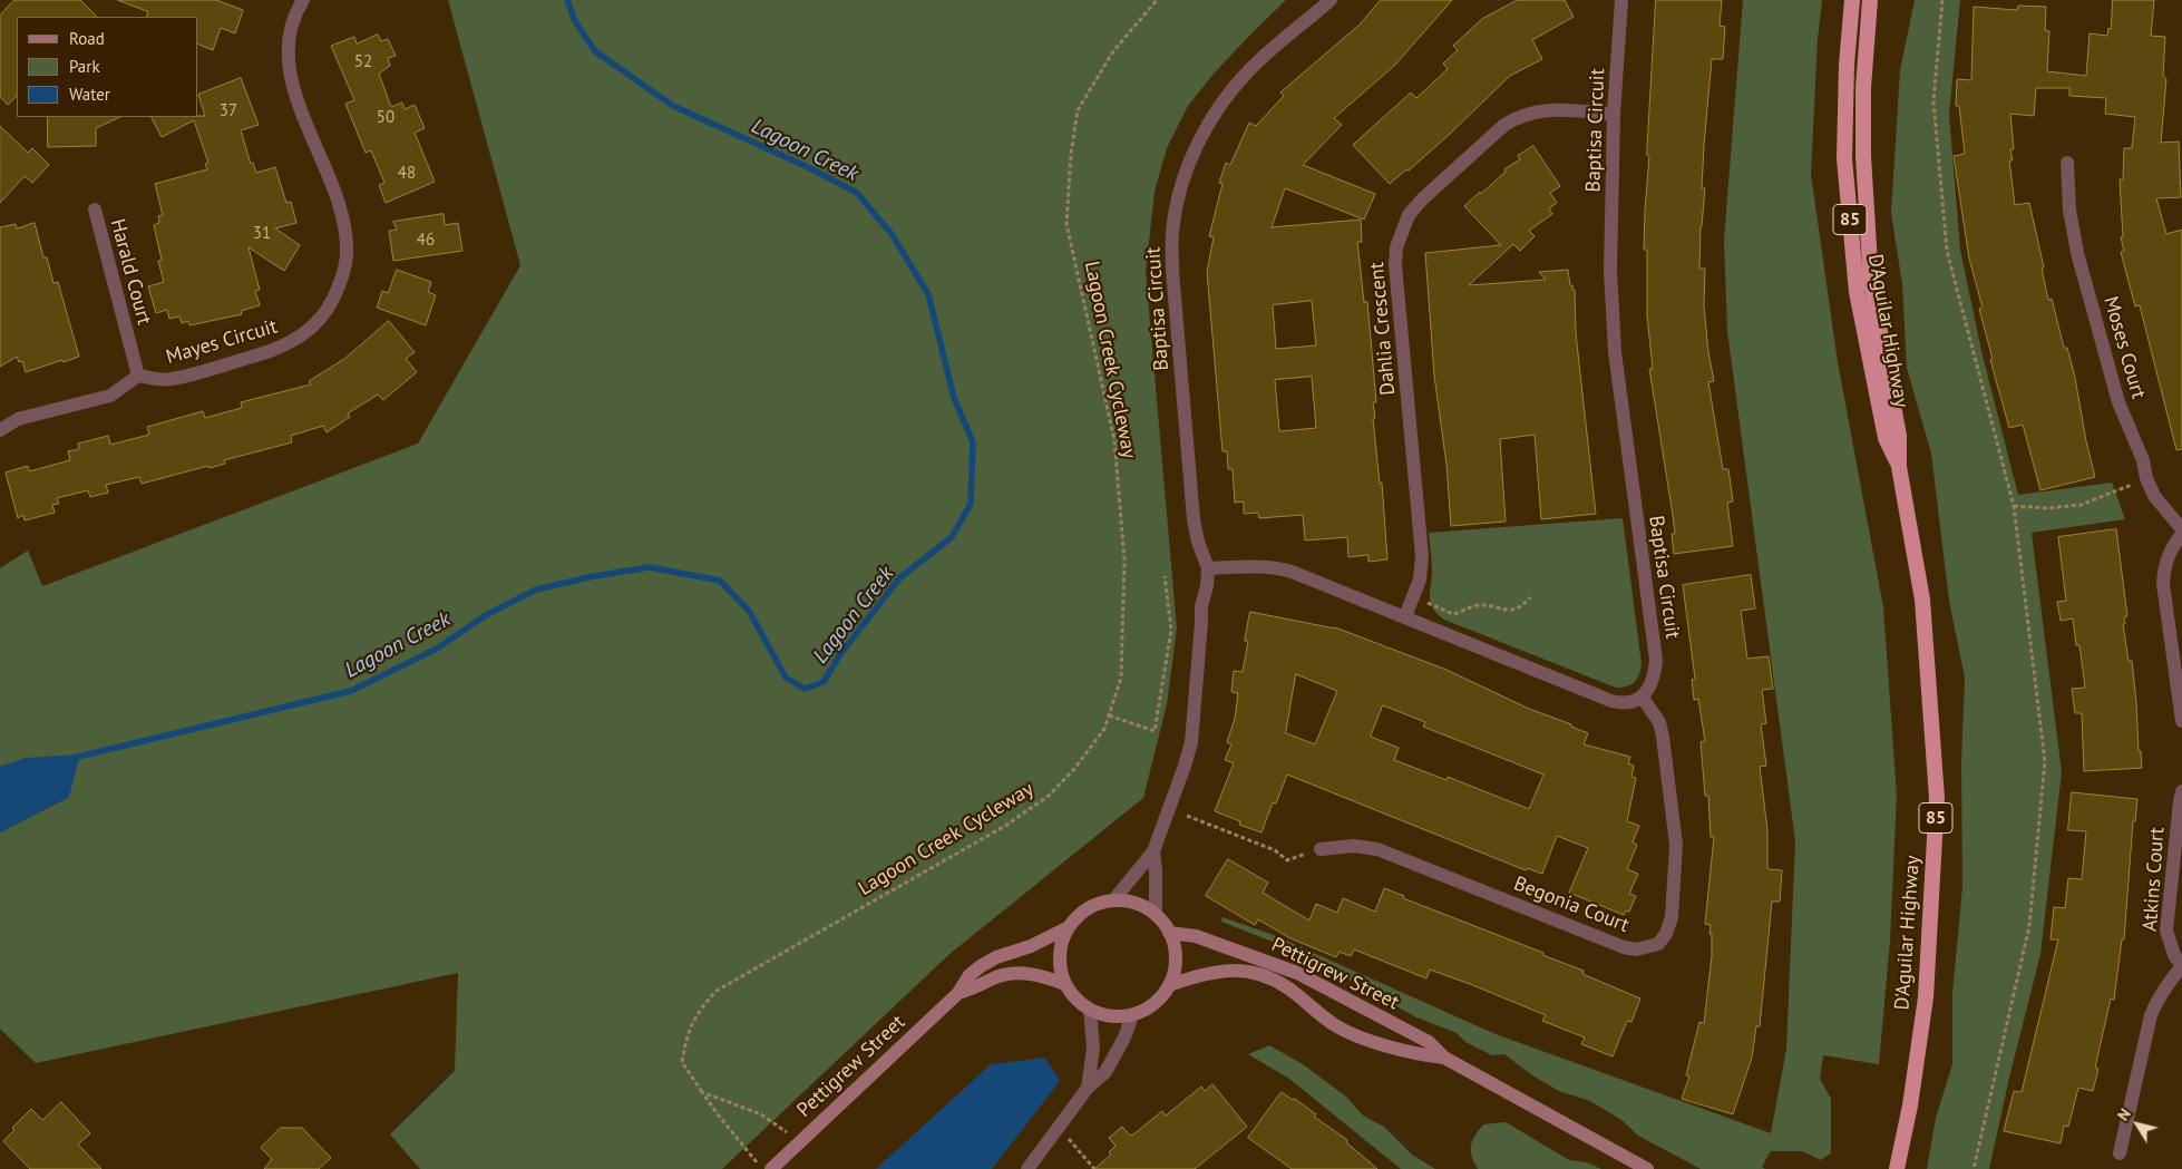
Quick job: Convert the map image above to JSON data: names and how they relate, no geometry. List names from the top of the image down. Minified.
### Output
{"streets":{"highway":["85","D'Aguilar Highway"],"main road":["Pettigrew Street"],"street":["Baptisa Circuit","Harald Court","Dahlia Crescent","Mayes Circuit","Moses Court","Atkins Court","Begonia Court"],"path":["Lagoon Creek Cycleway"]},"crossings":[["Baptisa Circuit","Dahlia Crescent"],["Baptisa Circuit","Begonia Court"],["Baptisa Circuit","Pettigrew Street"],["Harald Court","Mayes Circuit"]],"water":["Lagoon Creek"],"house_numbers":["52","37","50","48","31","46"],"legend":["Road","Park","Water"],"north":"top left"}
